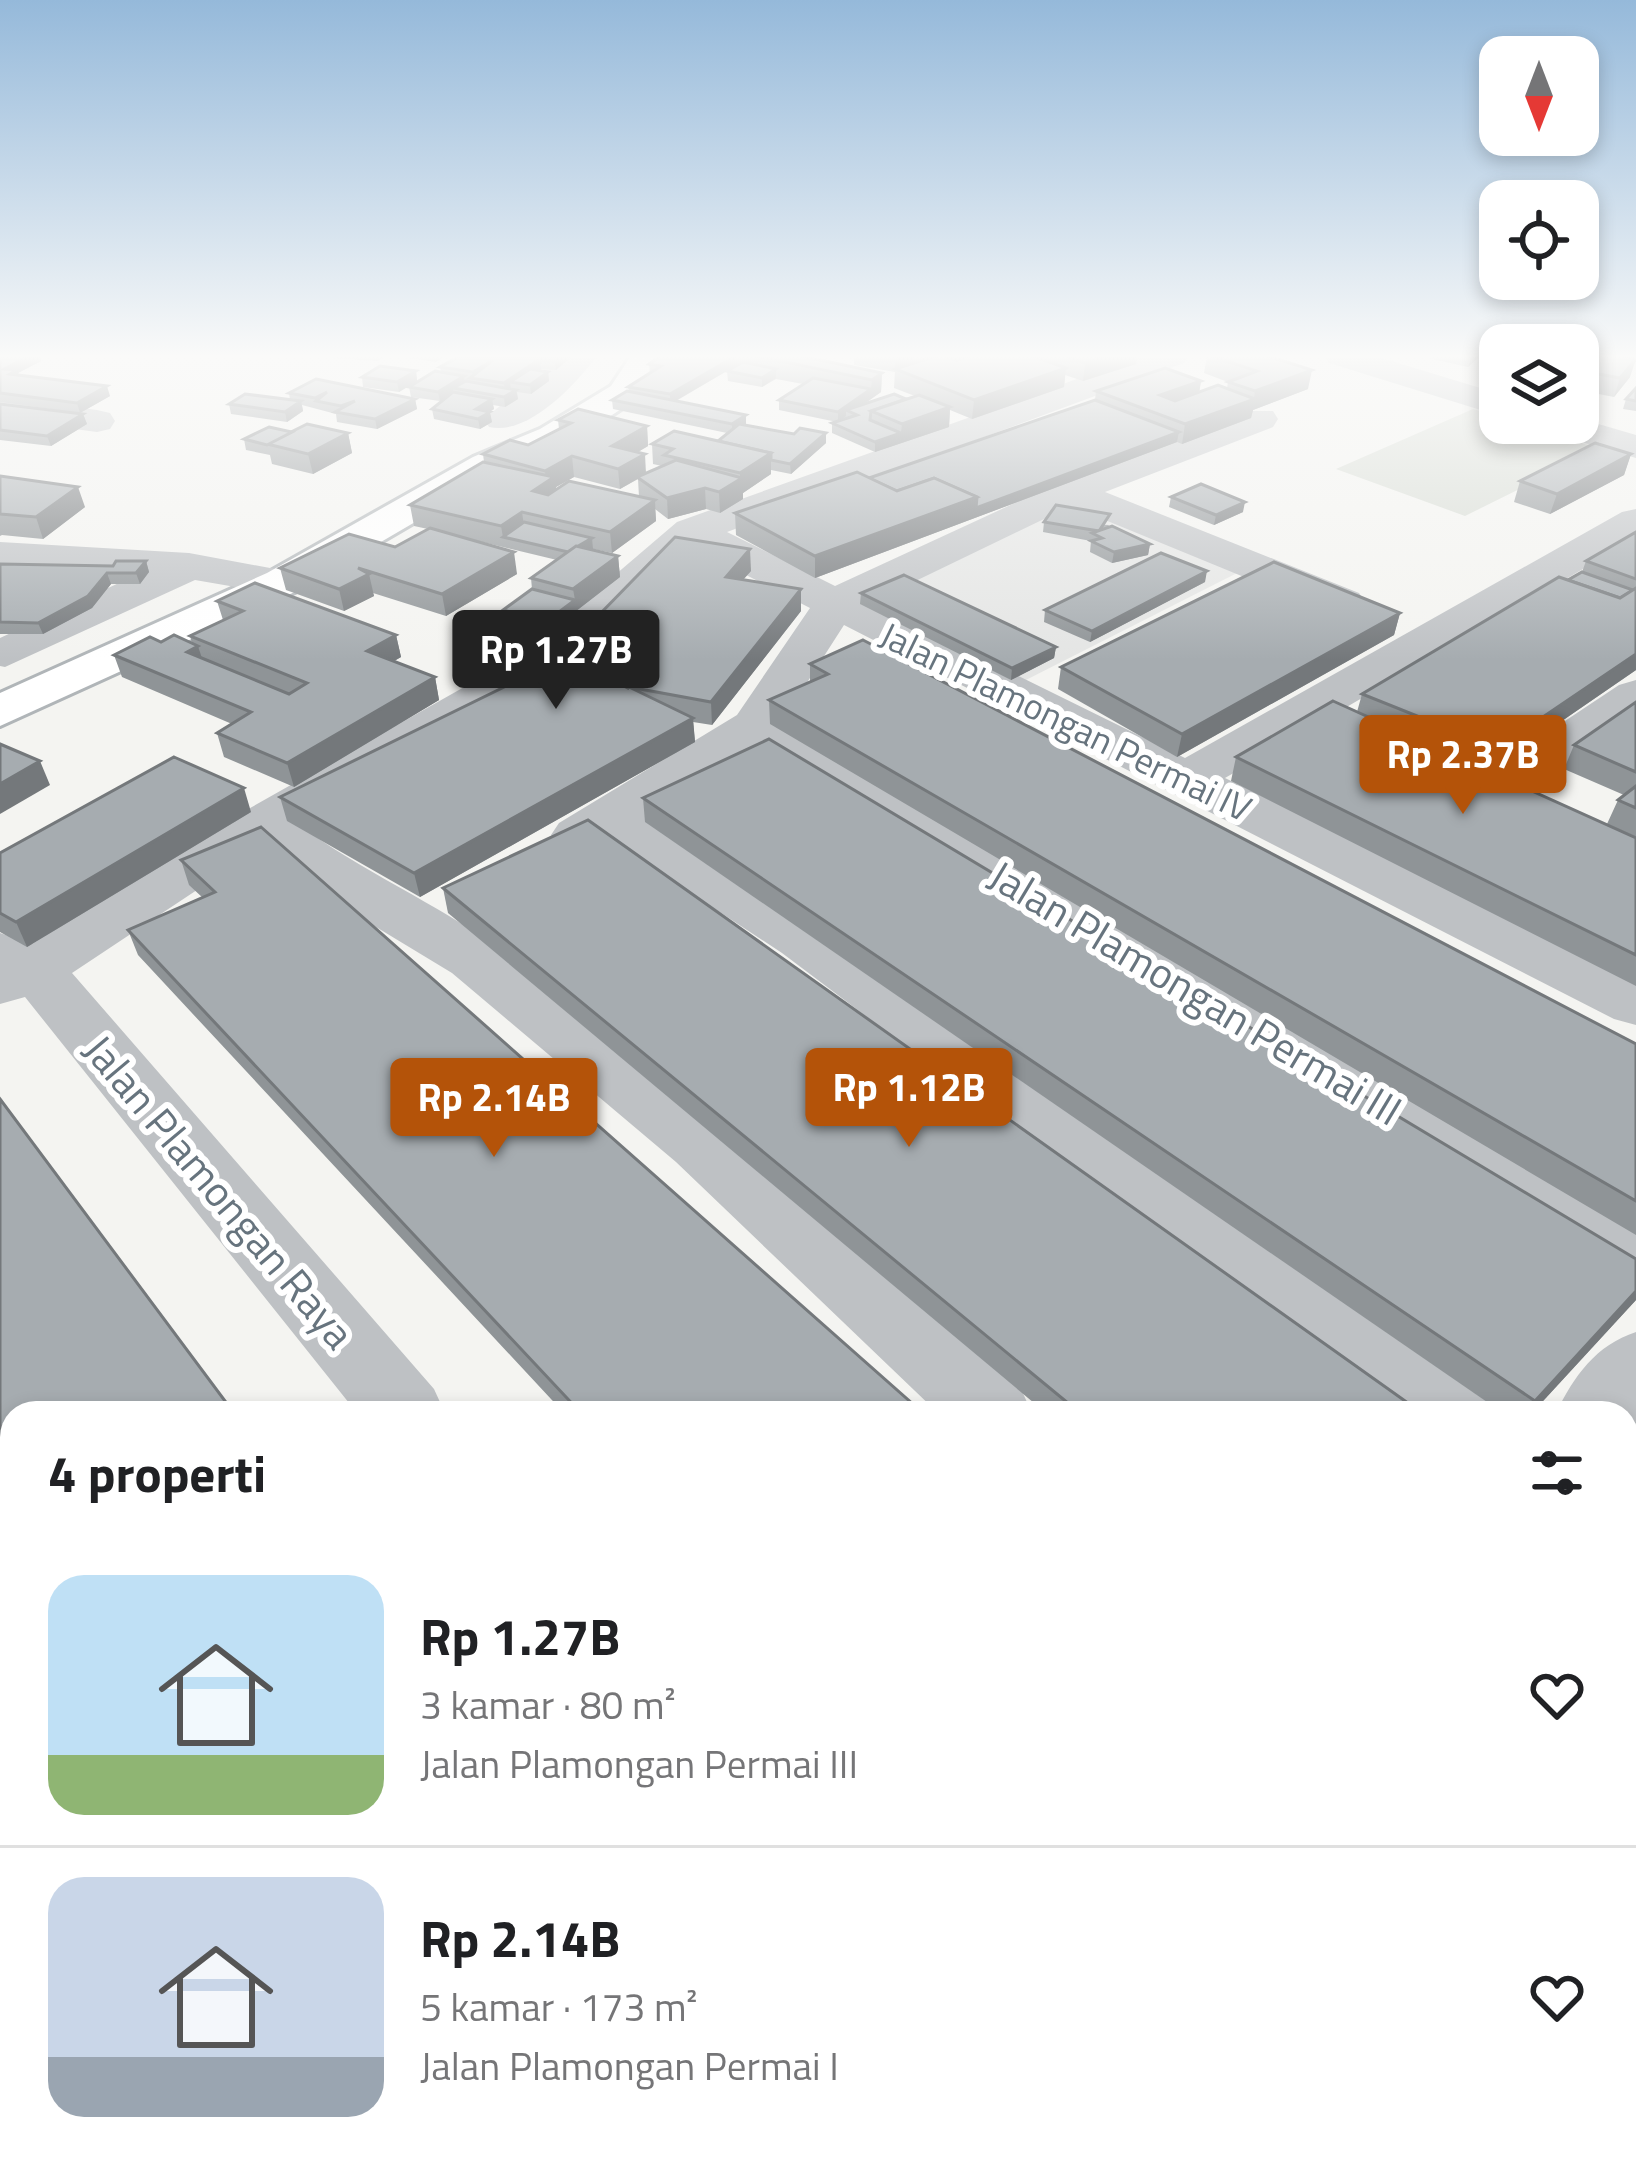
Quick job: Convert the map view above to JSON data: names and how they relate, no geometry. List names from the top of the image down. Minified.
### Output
{"streets":{"street":["Jalan Plamongan Permai IV","Jalan Plamongan Permai III","Jalan Plamongan Raya"]},"north":"bottom","page":{"price":["Rp 1.27B","Rp 2.37B","Rp 1.12B","Rp 2.14B"],"heading":"4 properti","list":[{"name":"Rp 1.27B","note":"3 kamar · 80 m² · Jalan Plamongan Permai III"},{"name":"Rp 2.14B","note":"5 kamar · 173 m² · Jalan Plamongan Permai I"}]}}
